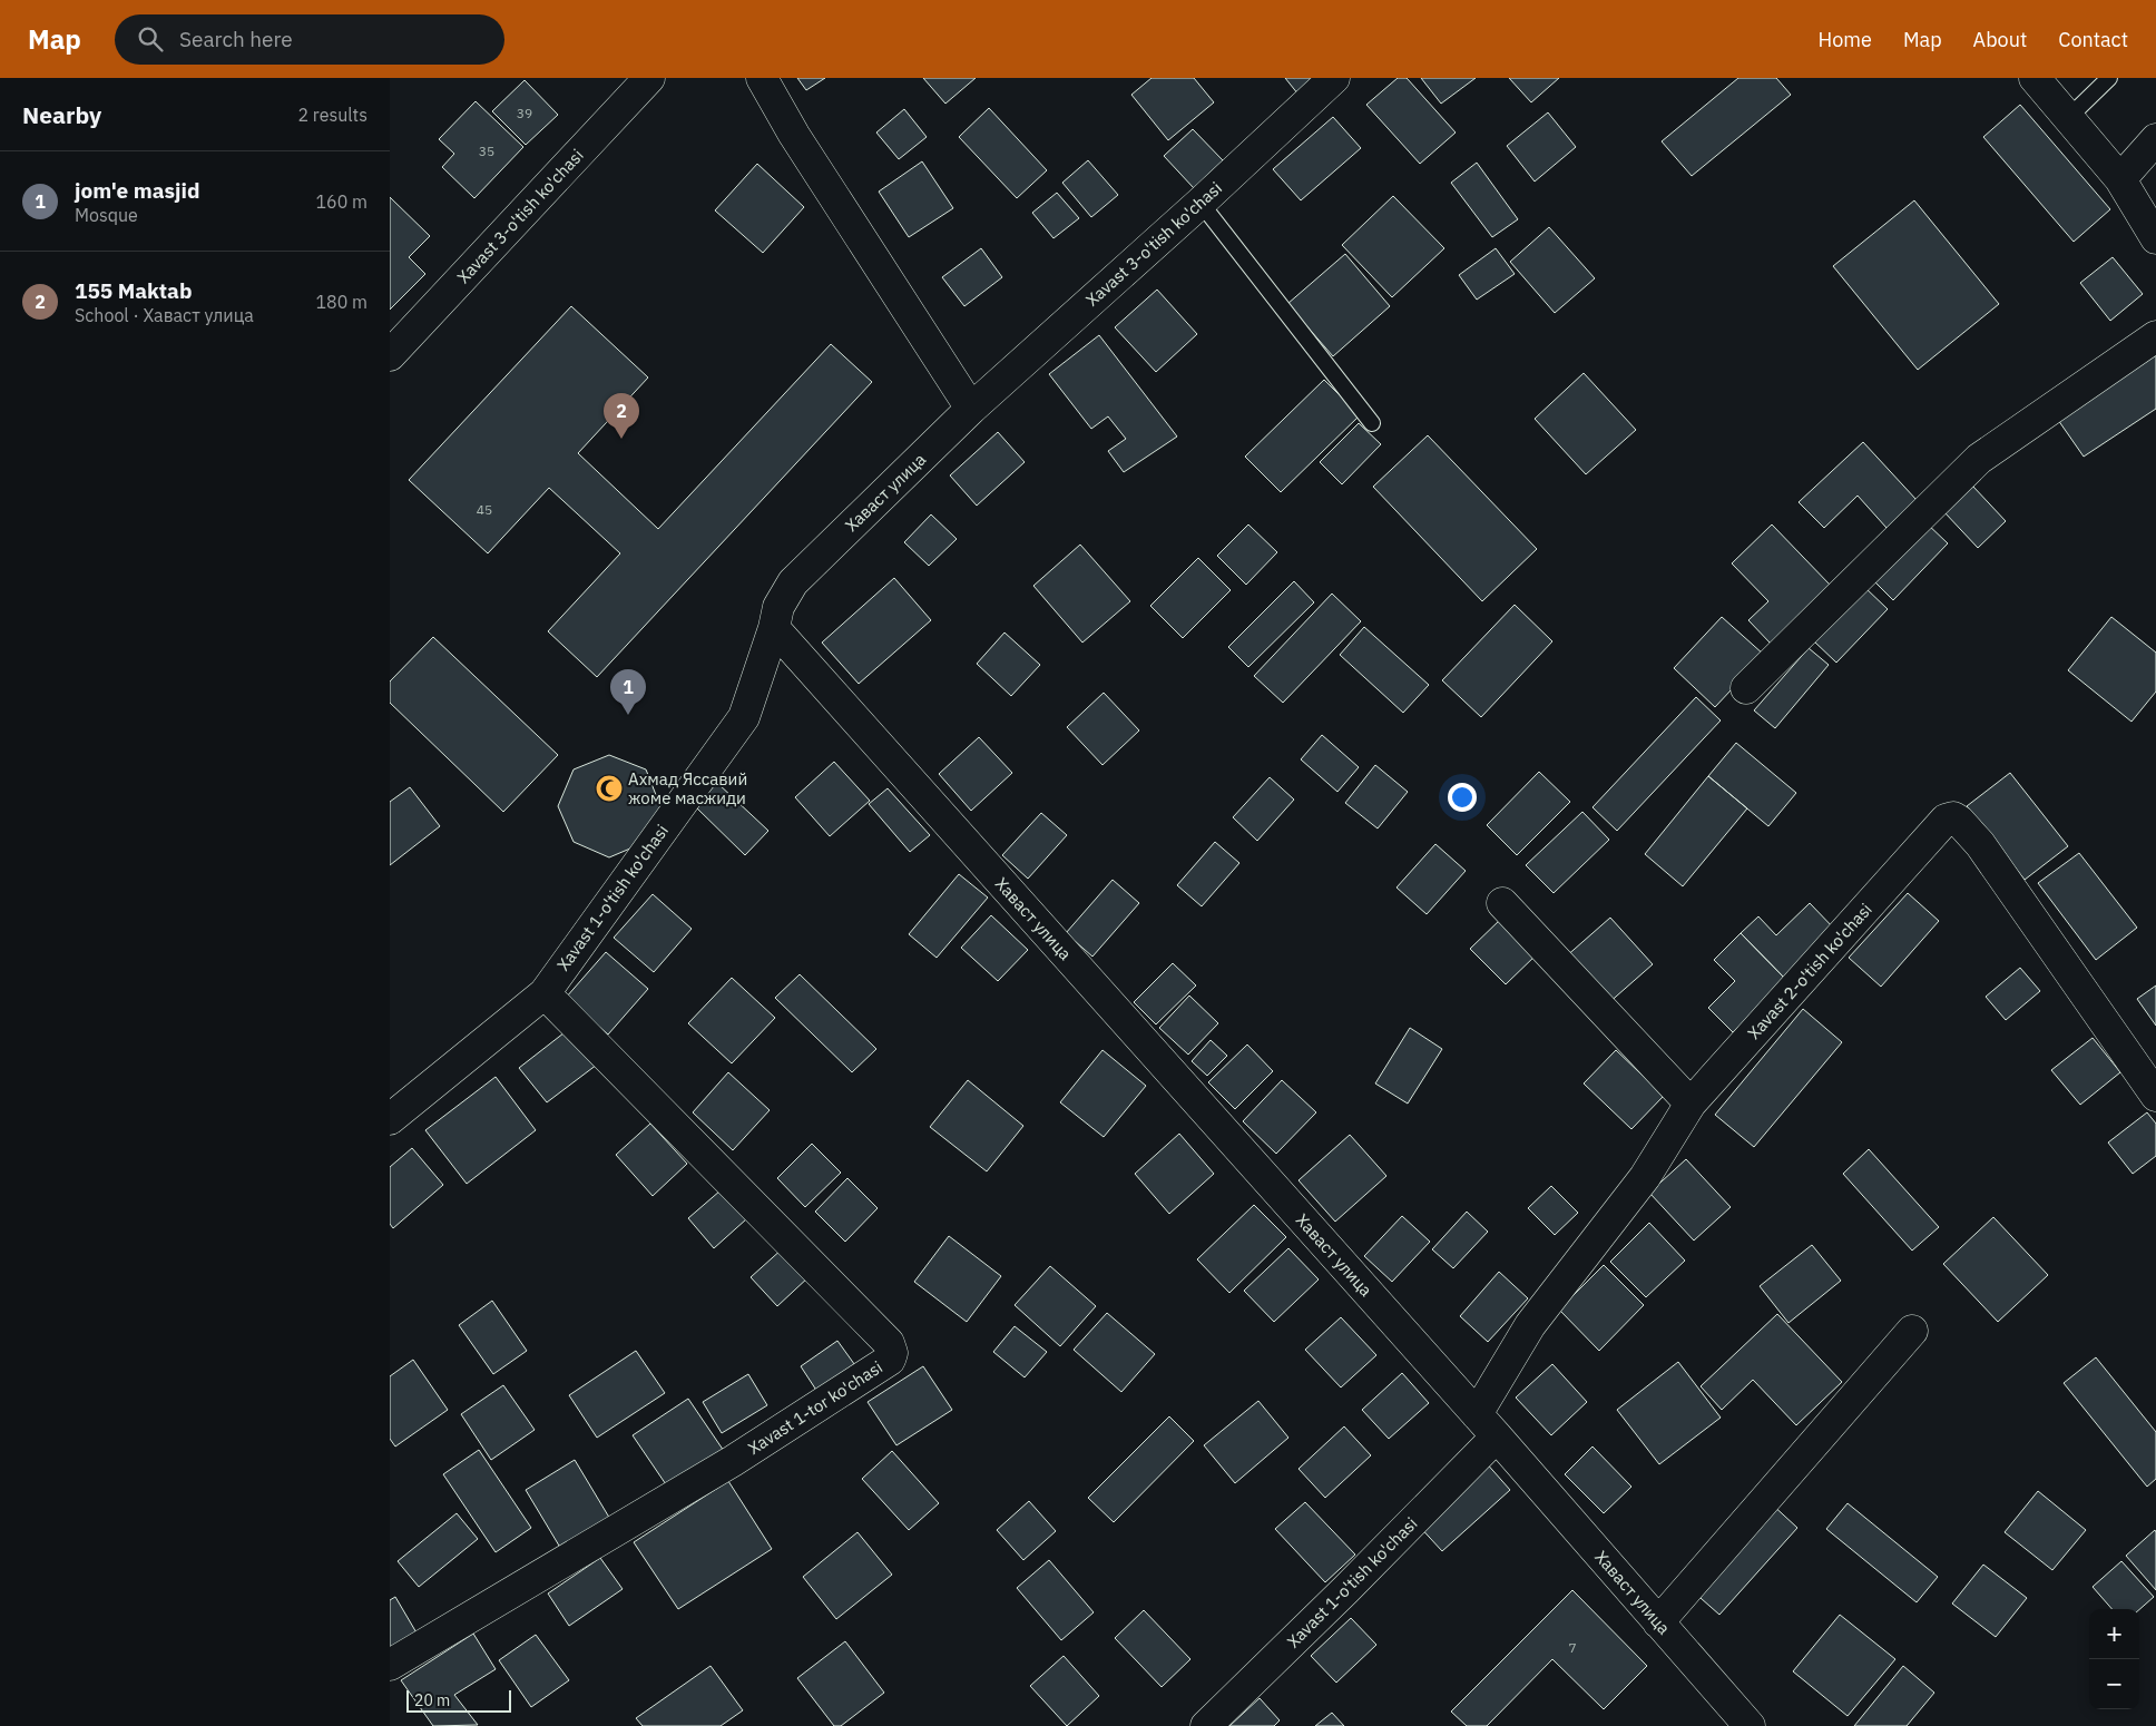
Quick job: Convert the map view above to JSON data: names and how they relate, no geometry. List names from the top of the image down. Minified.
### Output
{"streets":{"street":["Xavast 3-o'tish ko'chasi","Хаваст улица","Xavast 1-o'tish ko'chasi","Xavast 2-o'tish ko'chasi","Xavast 1-tor ko'chasi"]},"crossings":[["Xavast 3-o'tish ko'chasi","Хаваст улица"],["Хаваст улица","Xavast 1-o'tish ko'chasi"],["Хаваст улица","Xavast 2-o'tish ko'chasi"],["Xavast 1-o'tish ko'chasi","Xavast 1-tor ko'chasi"]],"places":{"mosque":["Ахмад Яссавий жоме масжиди"]},"house_numbers":["39","35","45","7"],"scale_bar":"20 m","page":{"header":"Map","search":"Search here","nav":["Home","Map","About","Contact"],"heading":["Nearby","2 results"],"list":[{"mark":"1","name":"jom'e masjid","note":"Mosque","value":"160 m"},{"mark":"2","name":"155 Maktab","note":"School · Хаваст улица","value":"180 m"}],"pins":["2","1"],"map_buttons":["+","−"],"scale":"20 m"}}
